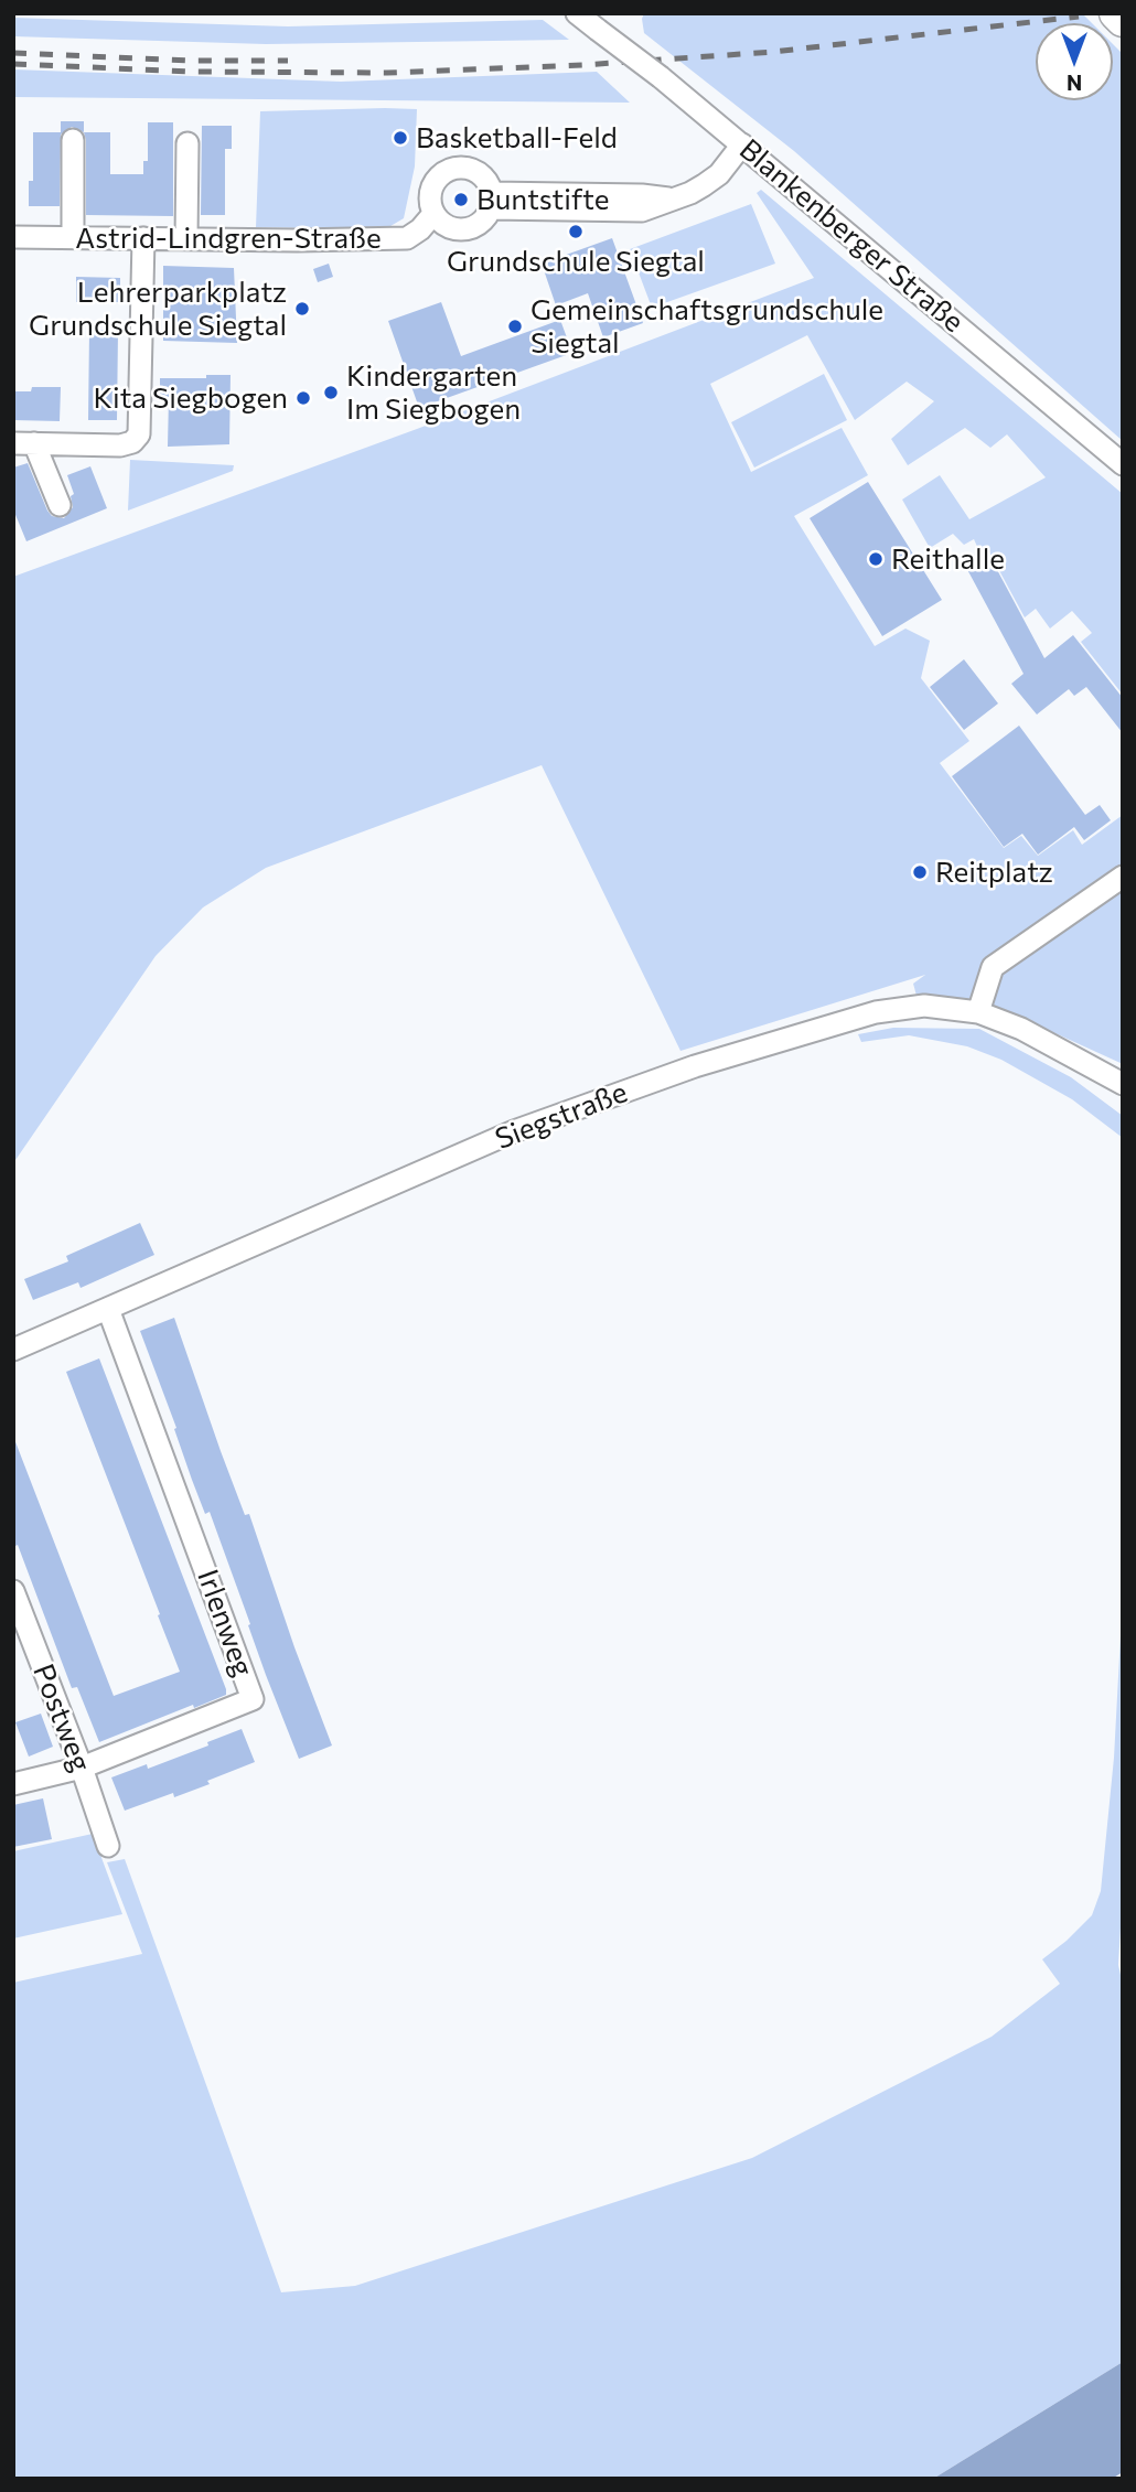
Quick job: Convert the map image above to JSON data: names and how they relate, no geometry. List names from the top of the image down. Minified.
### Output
{"streets":{"street":["Blankenberger Straße","Astrid-Lindgren-Straße","Siegstraße","Irlenweg","Postweg"]},"crossings":[["Siegstraße","Irlenweg"],["Irlenweg","Postweg"]],"places":["Basketball-Feld","Buntstifte","Grundschule Siegtal","Lehrerparkplatz Grundschule Siegtal","Gemeinschaftsgrundschule Siegtal","Kindergarten Im Siegbogen","Kita Siegbogen","Reithalle","Reitplatz"],"north":"bottom"}
